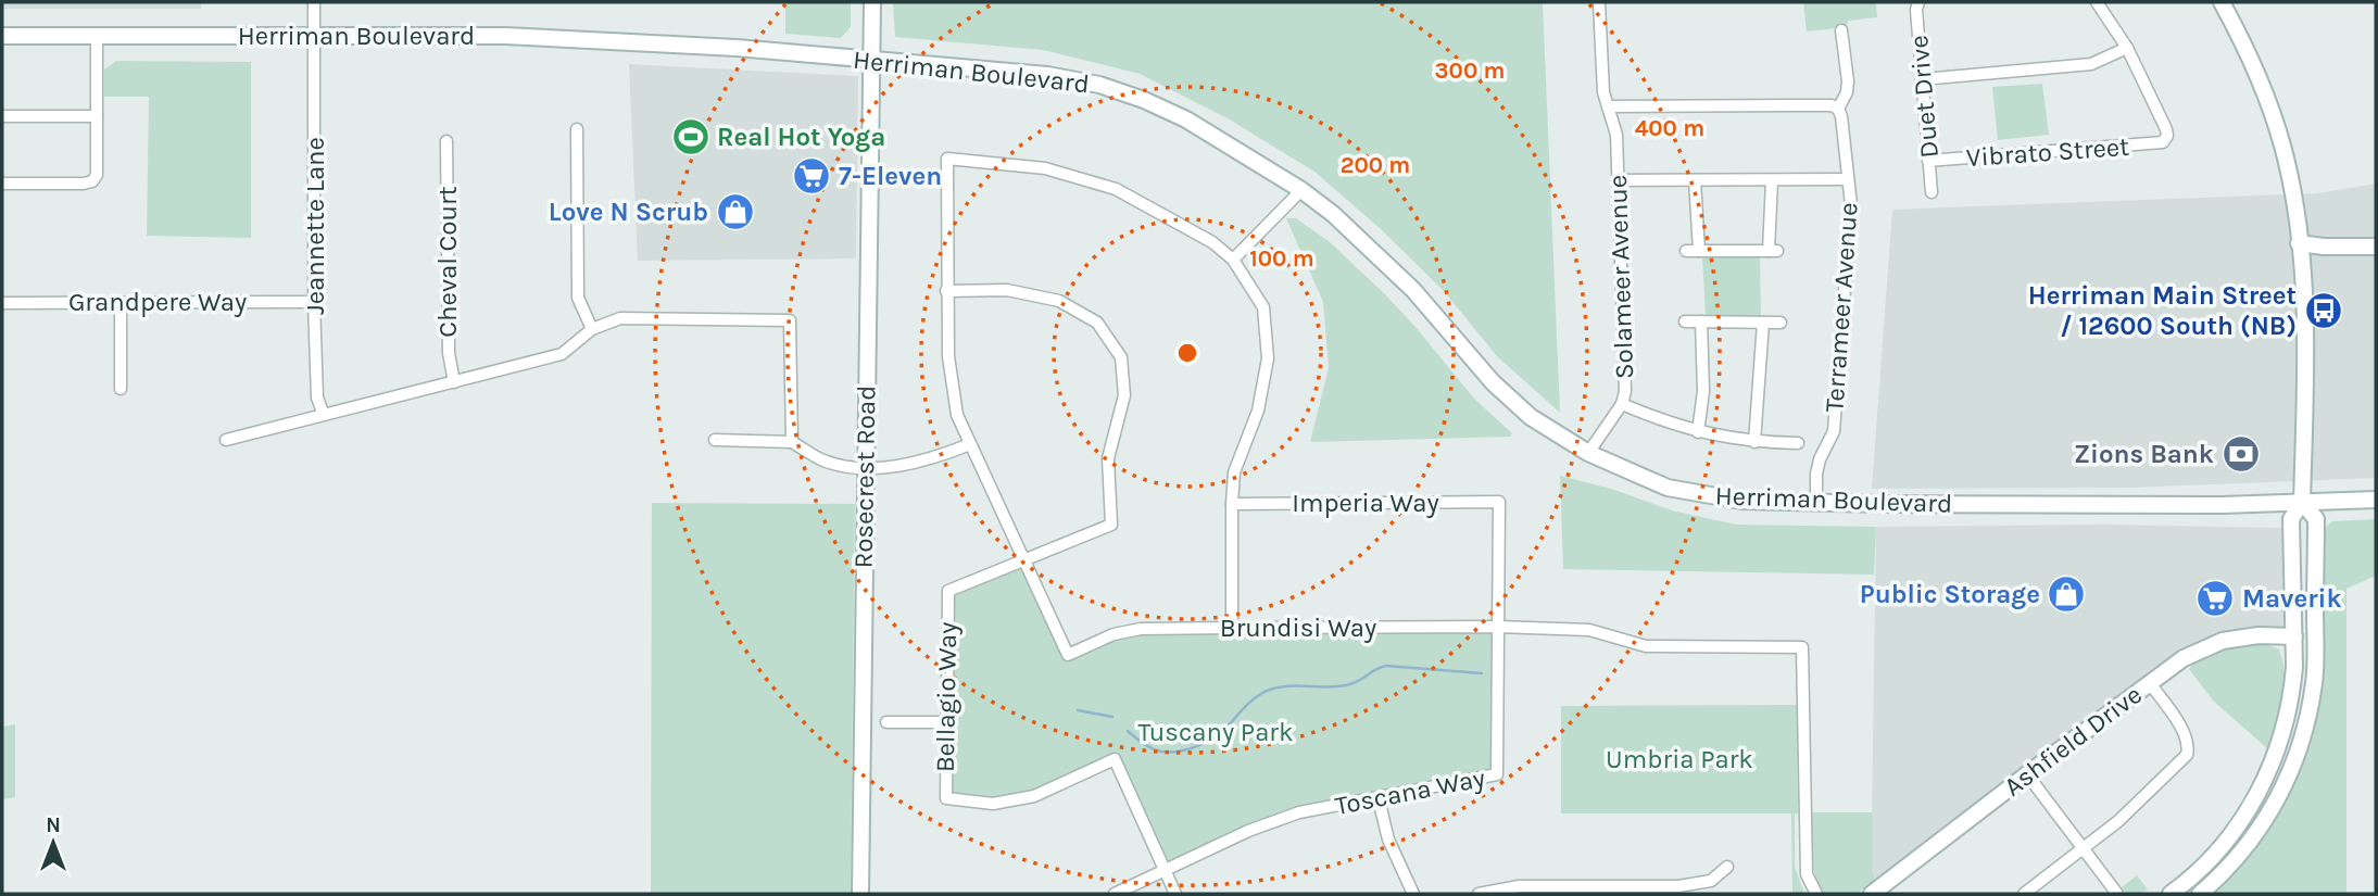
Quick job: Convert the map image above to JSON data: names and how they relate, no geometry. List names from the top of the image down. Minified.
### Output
{"streets":{"main road":["Herriman Boulevard","Rosecrest Road","Ashfield Drive"],"street":["Duet Drive","Vibrato Street","Jeannette Lane","Cheval Court","Solameer Avenue","Grandpere Way","Terrameer Avenue","Imperia Way","Brundisi Way","Bellagio Way","Toscana Way"]},"crossings":[["Herriman Boulevard","Jeannette Lane"],["Herriman Boulevard","Solameer Avenue"],["Herriman Boulevard","Terrameer Avenue"],["Herriman Boulevard","Rosecrest Road"],["Duet Drive","Vibrato Street"],["Jeannette Lane","Grandpere Way"],["Imperia Way","Toscana Way"],["Brundisi Way","Bellagio Way"],["Brundisi Way","Toscana Way"],["Bellagio Way","Toscana Way"]],"parks":["Tuscany Park","Umbria Park"],"places":{"sports":["Real Hot Yoga"],"supermarket":["7-Eleven","Maverik"],"shop":["Love N Scrub","Public Storage"],"bus stop":["Herriman Main Street / 12600 South (NB)"],"bank":["Zions Bank"]},"north":"top","rings":["300 m","400 m","200 m","100 m"]}
